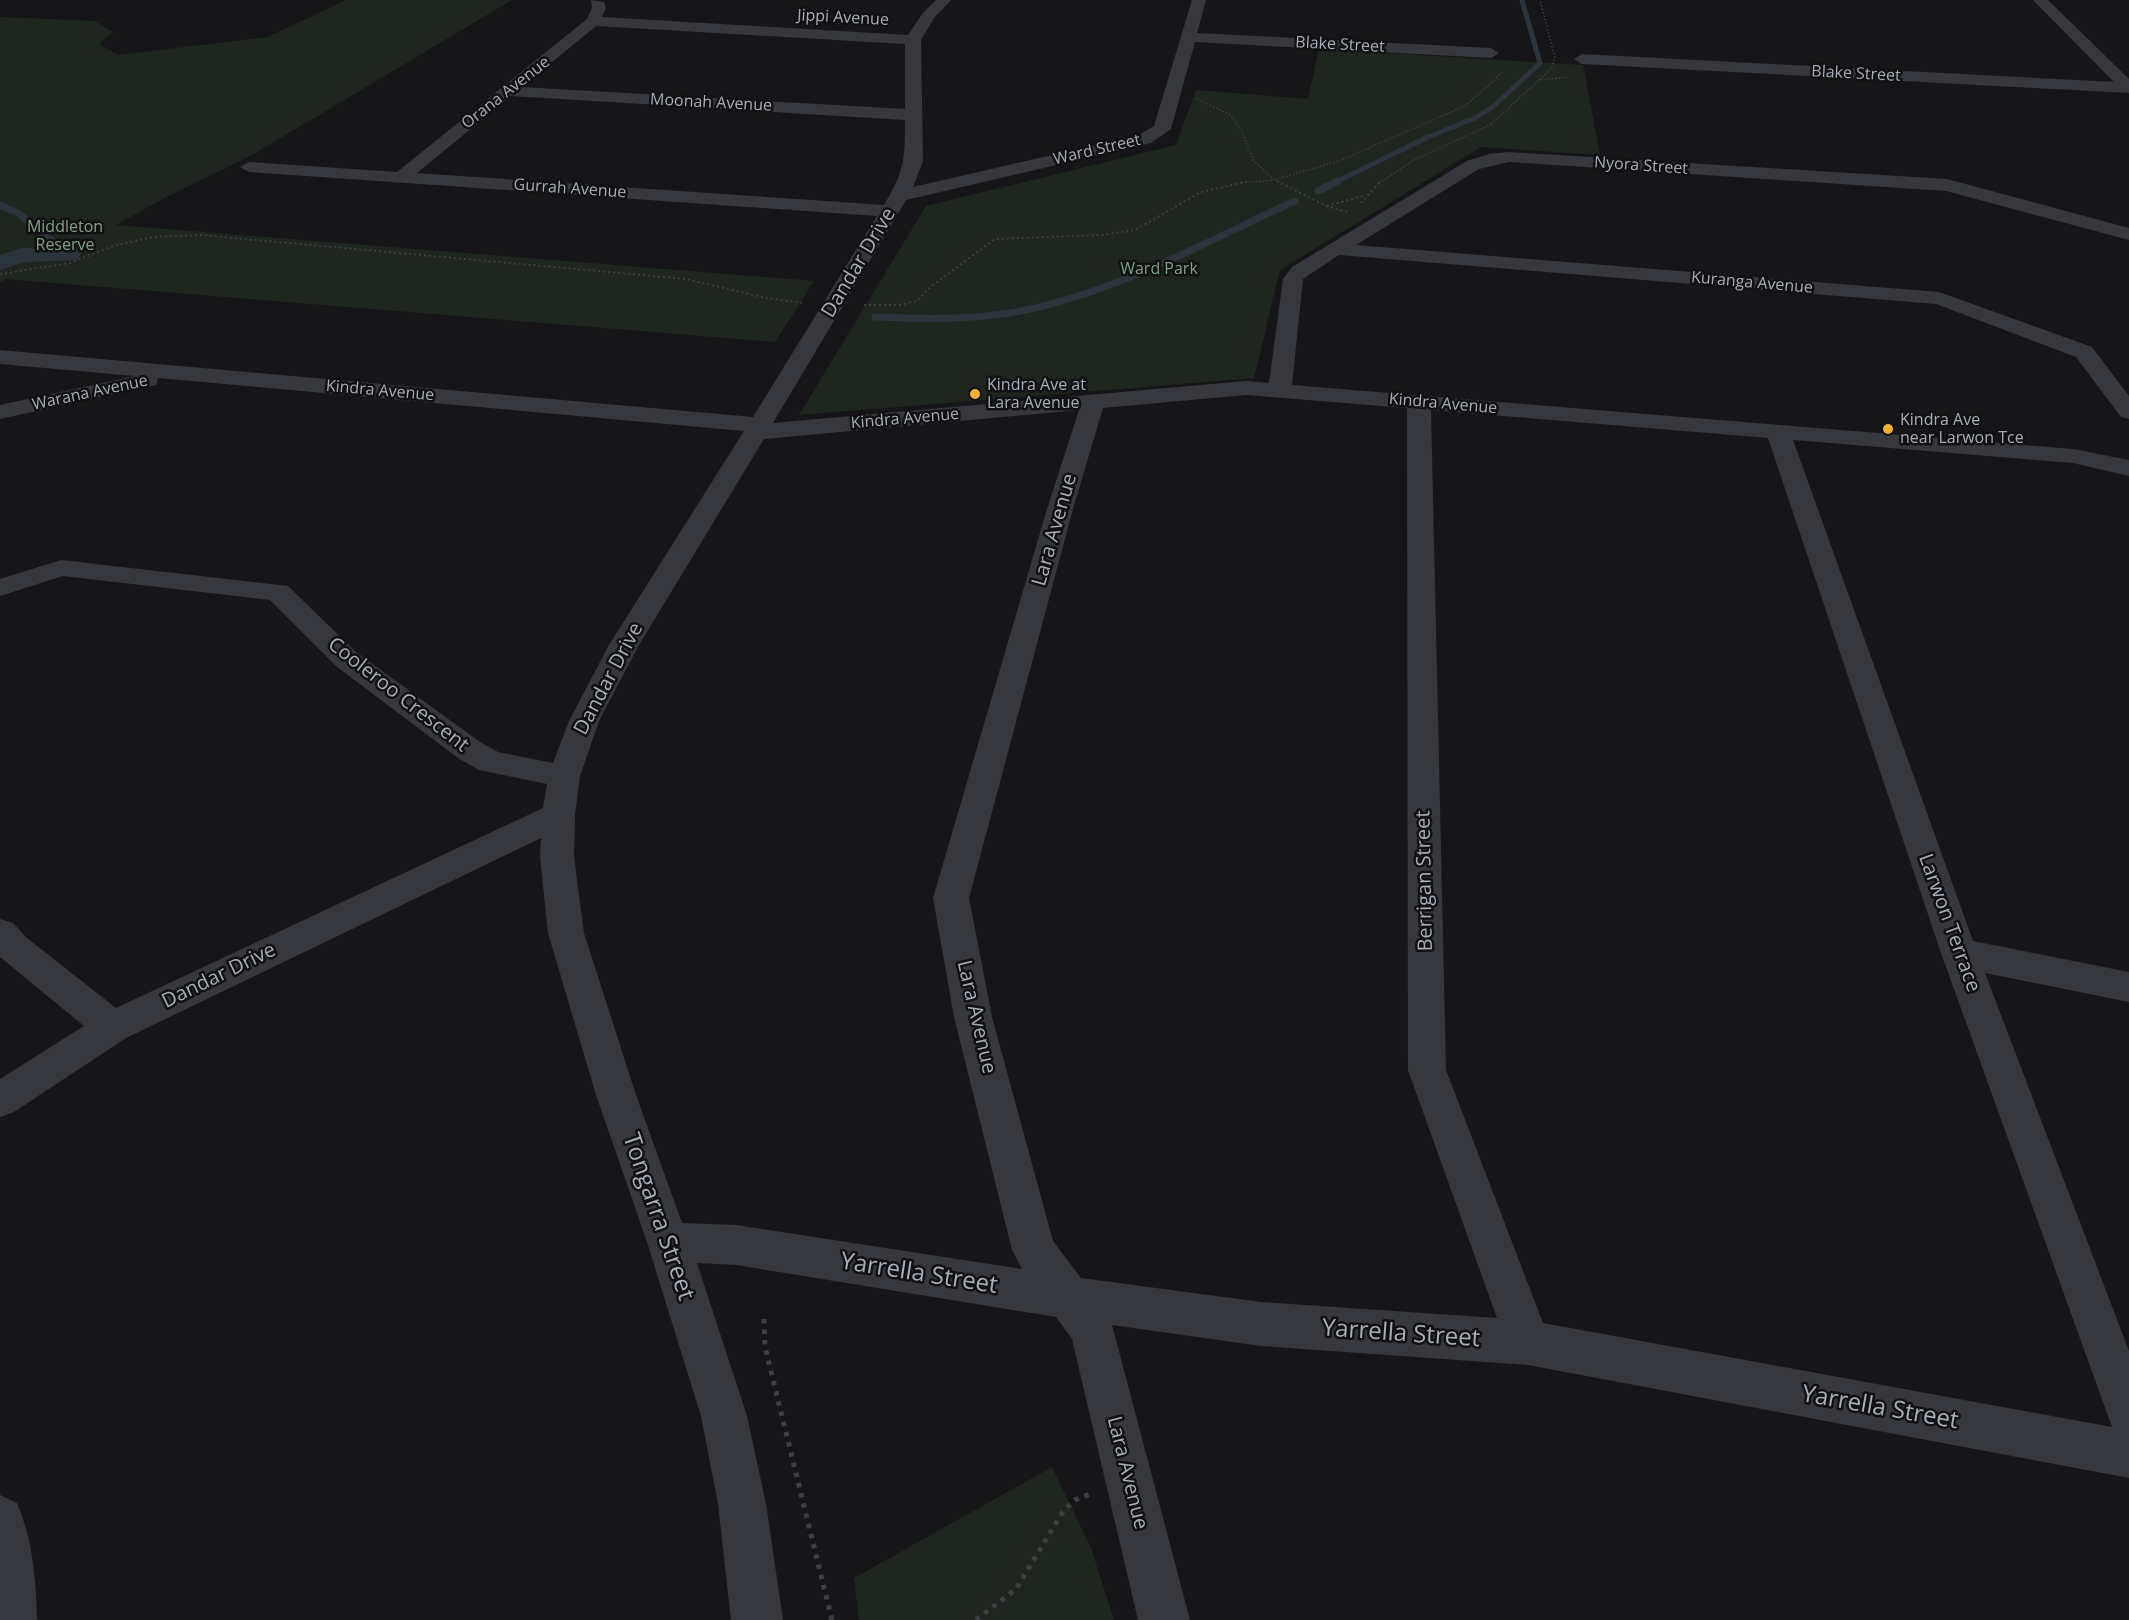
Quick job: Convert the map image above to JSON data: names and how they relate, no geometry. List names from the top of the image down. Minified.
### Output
{"streets":{"street":["Jippi Avenue","Blake Street","Orana Avenue","Moonah Avenue","Ward Street","Nyora Street","Gurrah Avenue","Dandar Drive","Kuranga Avenue","Kindra Avenue","Warana Avenue","Lara Avenue","Cooleroo Crescent","Berrigan Street","Larwon Terrace","Tongarra Street","Yarrella Street"]},"crossings":[["Jippi Avenue","Orana Avenue"],["Jippi Avenue","Dandar Drive"],["Blake Street","Ward Street"],["Orana Avenue","Moonah Avenue"],["Orana Avenue","Gurrah Avenue"],["Moonah Avenue","Dandar Drive"],["Ward Street","Gurrah Avenue"],["Ward Street","Dandar Drive"],["Nyora Street","Kuranga Avenue"],["Nyora Street","Kindra Avenue"],["Gurrah Avenue","Dandar Drive"],["Dandar Drive","Kindra Avenue"],["Dandar Drive","Cooleroo Crescent"],["Dandar Drive","Tongarra Street"],["Kindra Avenue","Warana Avenue"],["Kindra Avenue","Lara Avenue"],["Kindra Avenue","Berrigan Street"],["Kindra Avenue","Larwon Terrace"],["Lara Avenue","Yarrella Street"],["Cooleroo Crescent","Tongarra Street"],["Berrigan Street","Yarrella Street"],["Tongarra Street","Yarrella Street"]],"parks":["Middleton Reserve","Ward Park"],"places":["Kindra Ave at Lara Avenue","Kindra Ave near Larwon Tce"]}
